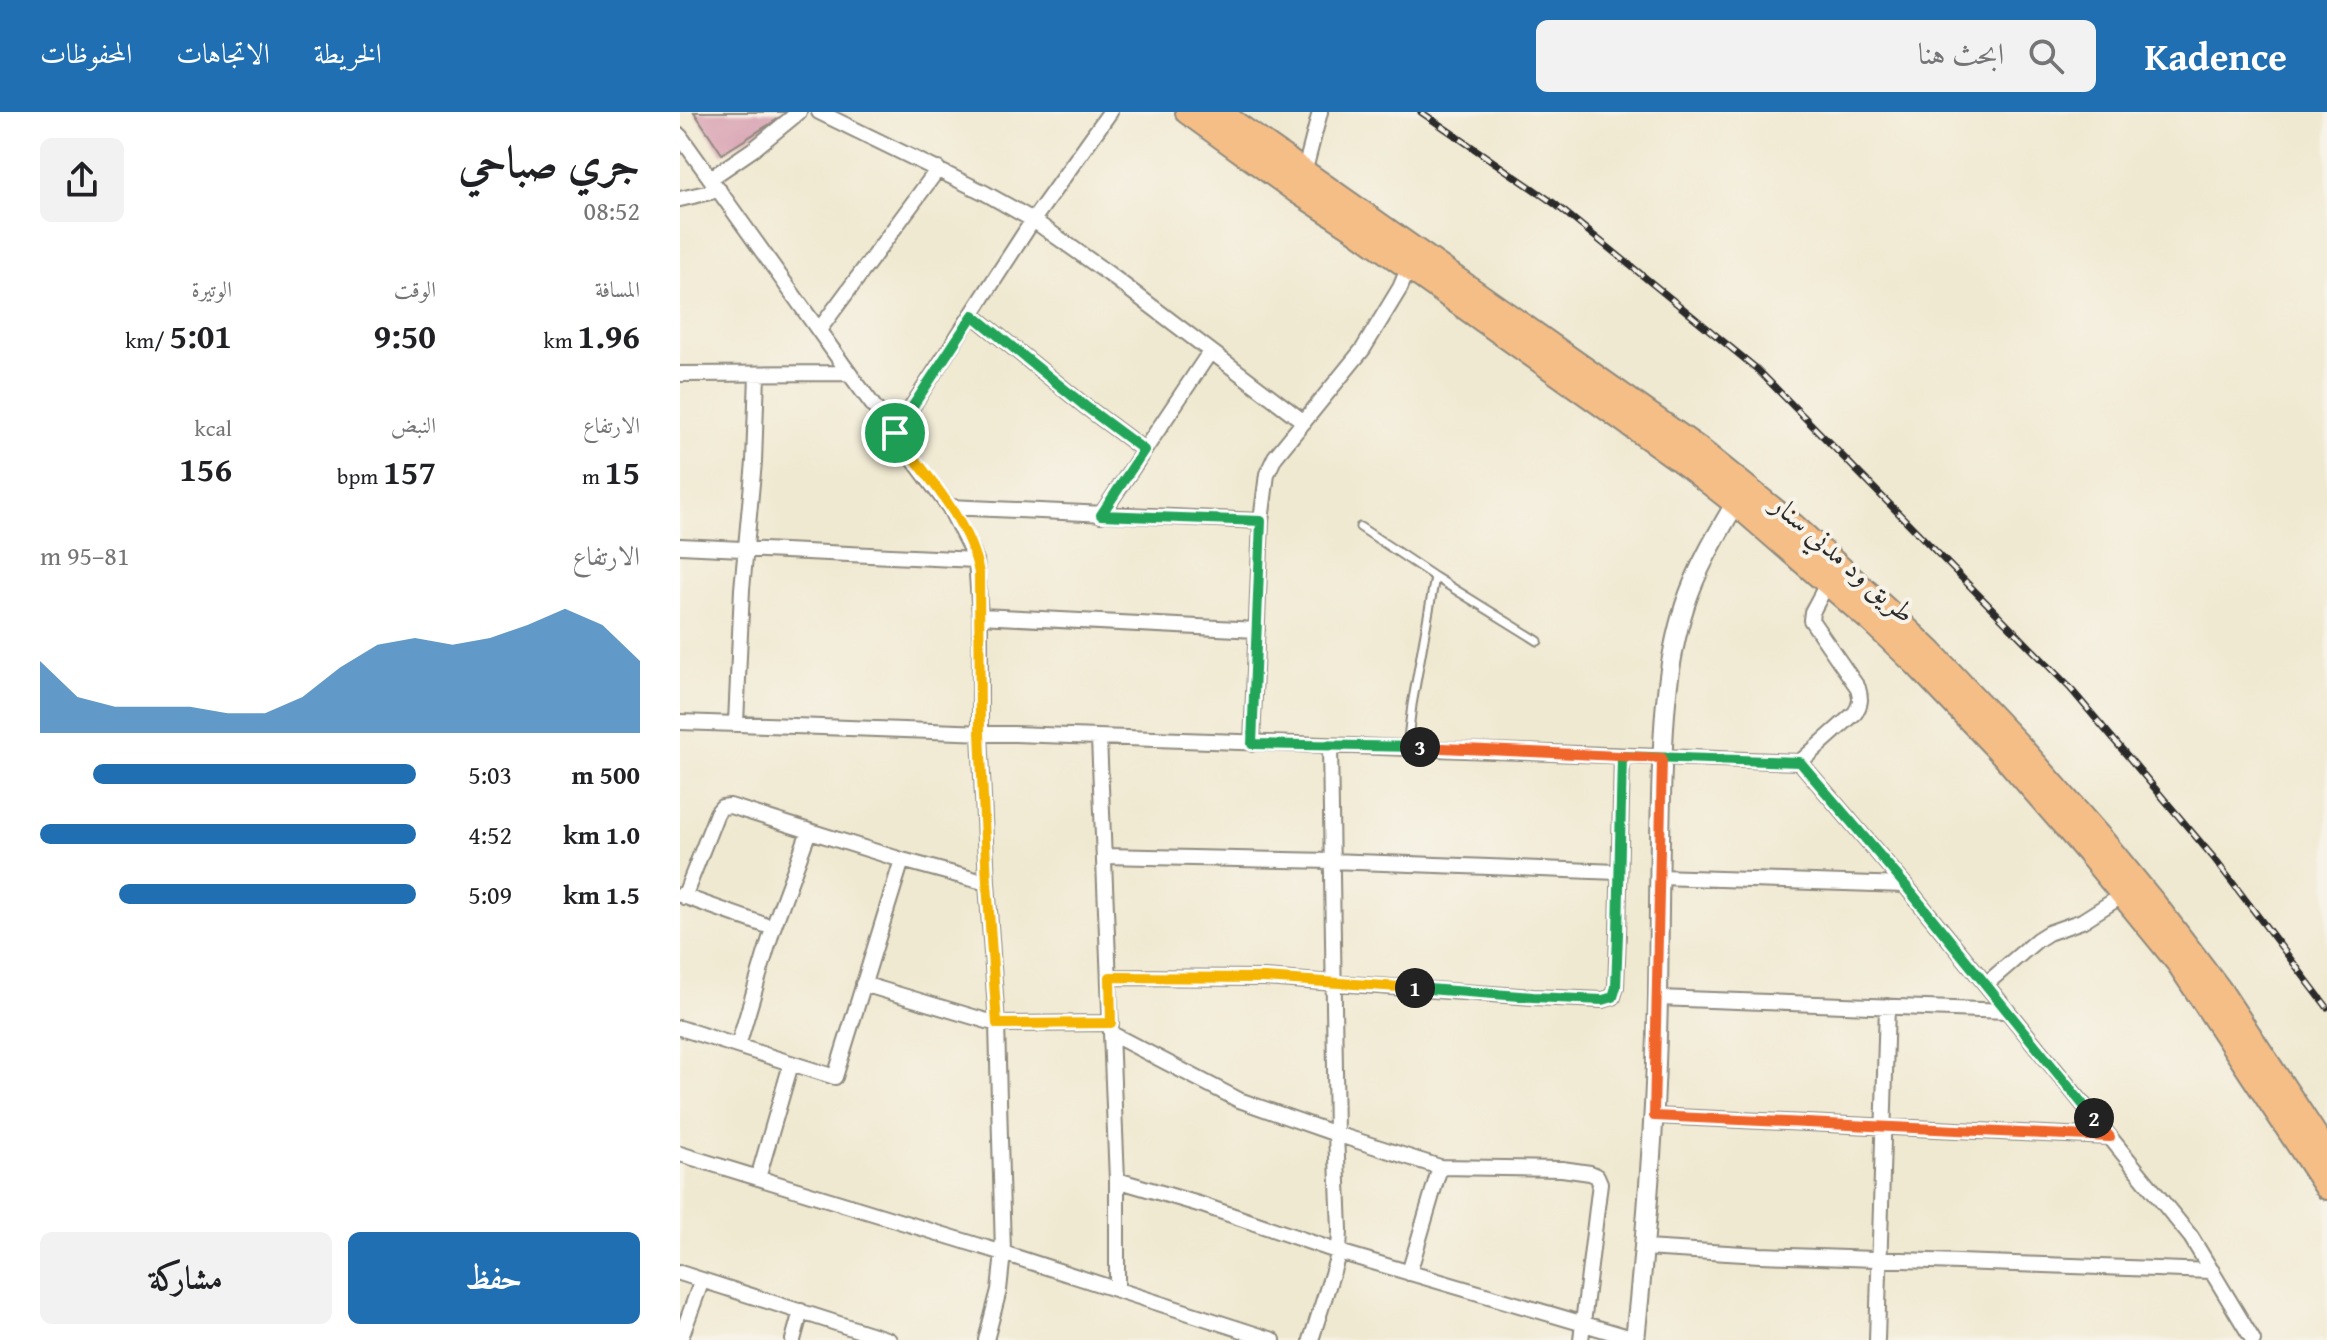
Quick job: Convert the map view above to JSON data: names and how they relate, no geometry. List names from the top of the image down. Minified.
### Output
{"streets":{"highway":["طريق ود مدني سنار"]},"page":{"header":"Kadence","search":"ابحث هنا","nav":["الخريطة","الاتجاهات","المحفوظات"],"heading":["جري صباحي","08:52"],"stats":[["المسافة","1.96 km"],["الوقت","9:50"],["الوتيرة","5:01 /km"],["الارتفاع","15 m"],["النبض","157 bpm"],["kcal","156"]],"chart":["الارتفاع","81–95 m"],"pins":["3","1","2"],"list":[{"name":"500 m","note":"5:03"},{"name":"1.0 km","note":"4:52"},{"name":"1.5 km","note":"5:09"}],"buttons":["حفظ","مشاركة"]}}
